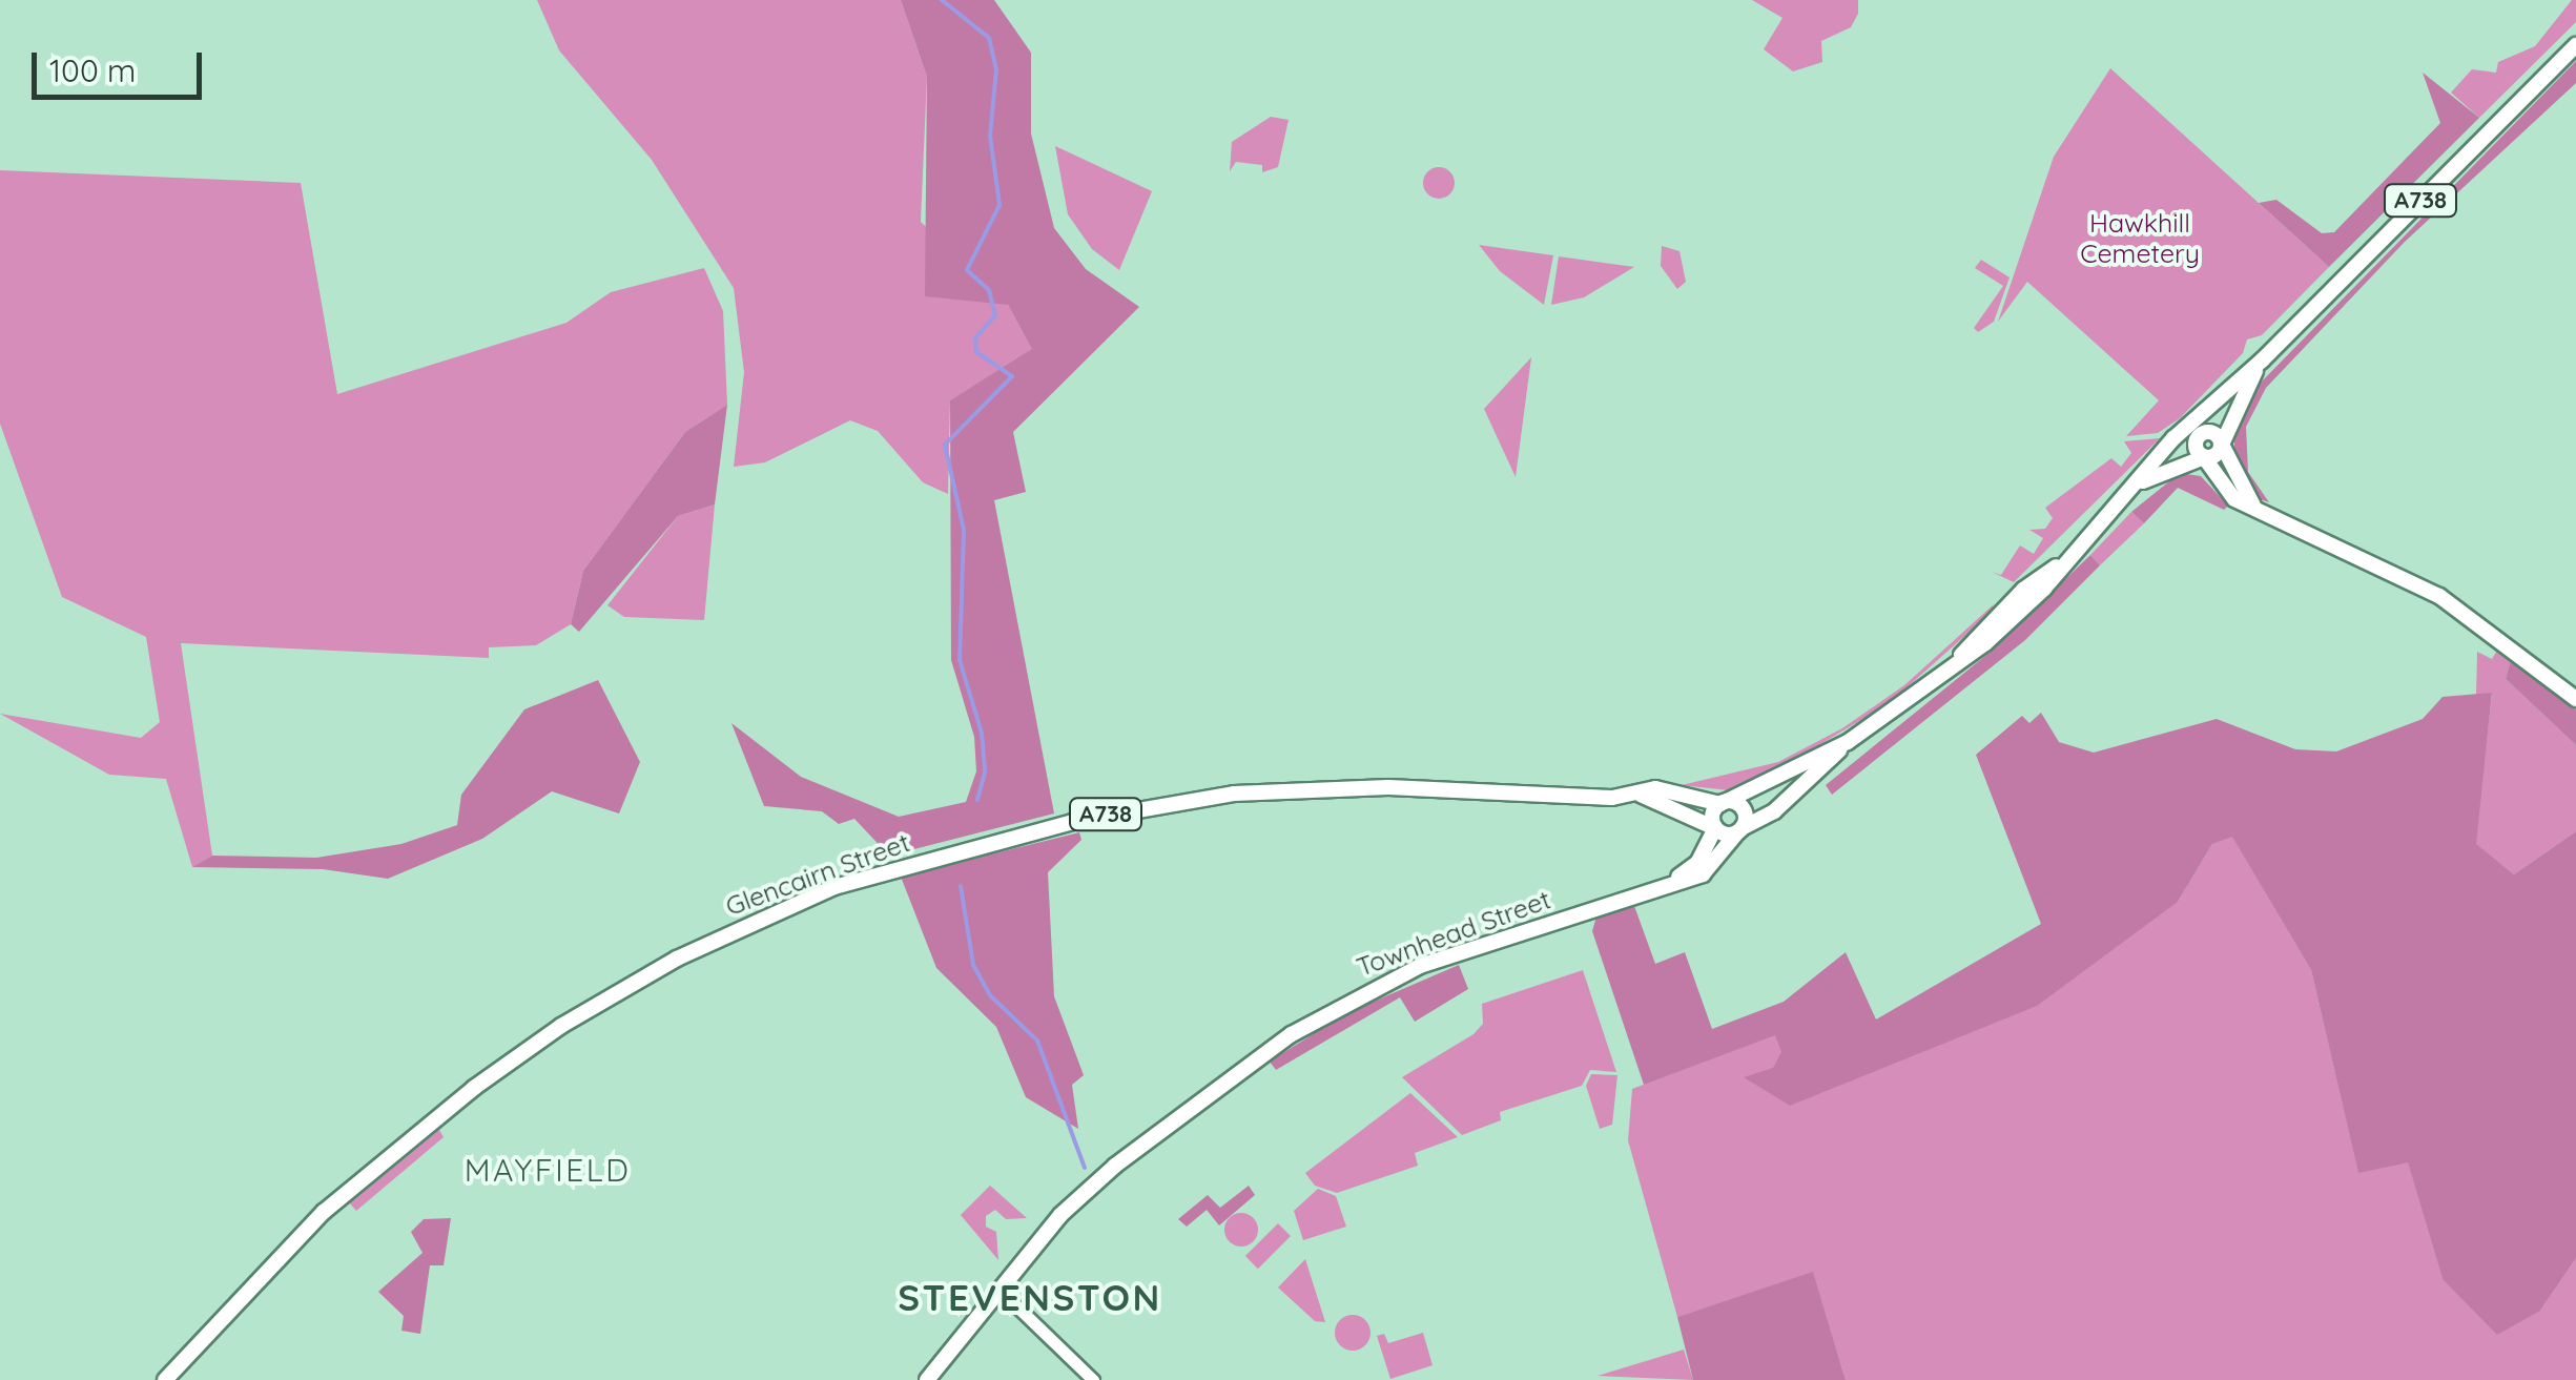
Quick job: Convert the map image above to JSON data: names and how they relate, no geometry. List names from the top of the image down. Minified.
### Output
{"streets":{"main road":["A738","Glencairn Street","Townhead Street"]},"crossings":[["A738","Glencairn Street"],["A738","Townhead Street"],["Glencairn Street","Townhead Street"]],"districts":["MAYFIELD","STEVENSTON"],"parks":["Hawkhill Cemetery"],"scale_bar":"100 m"}
